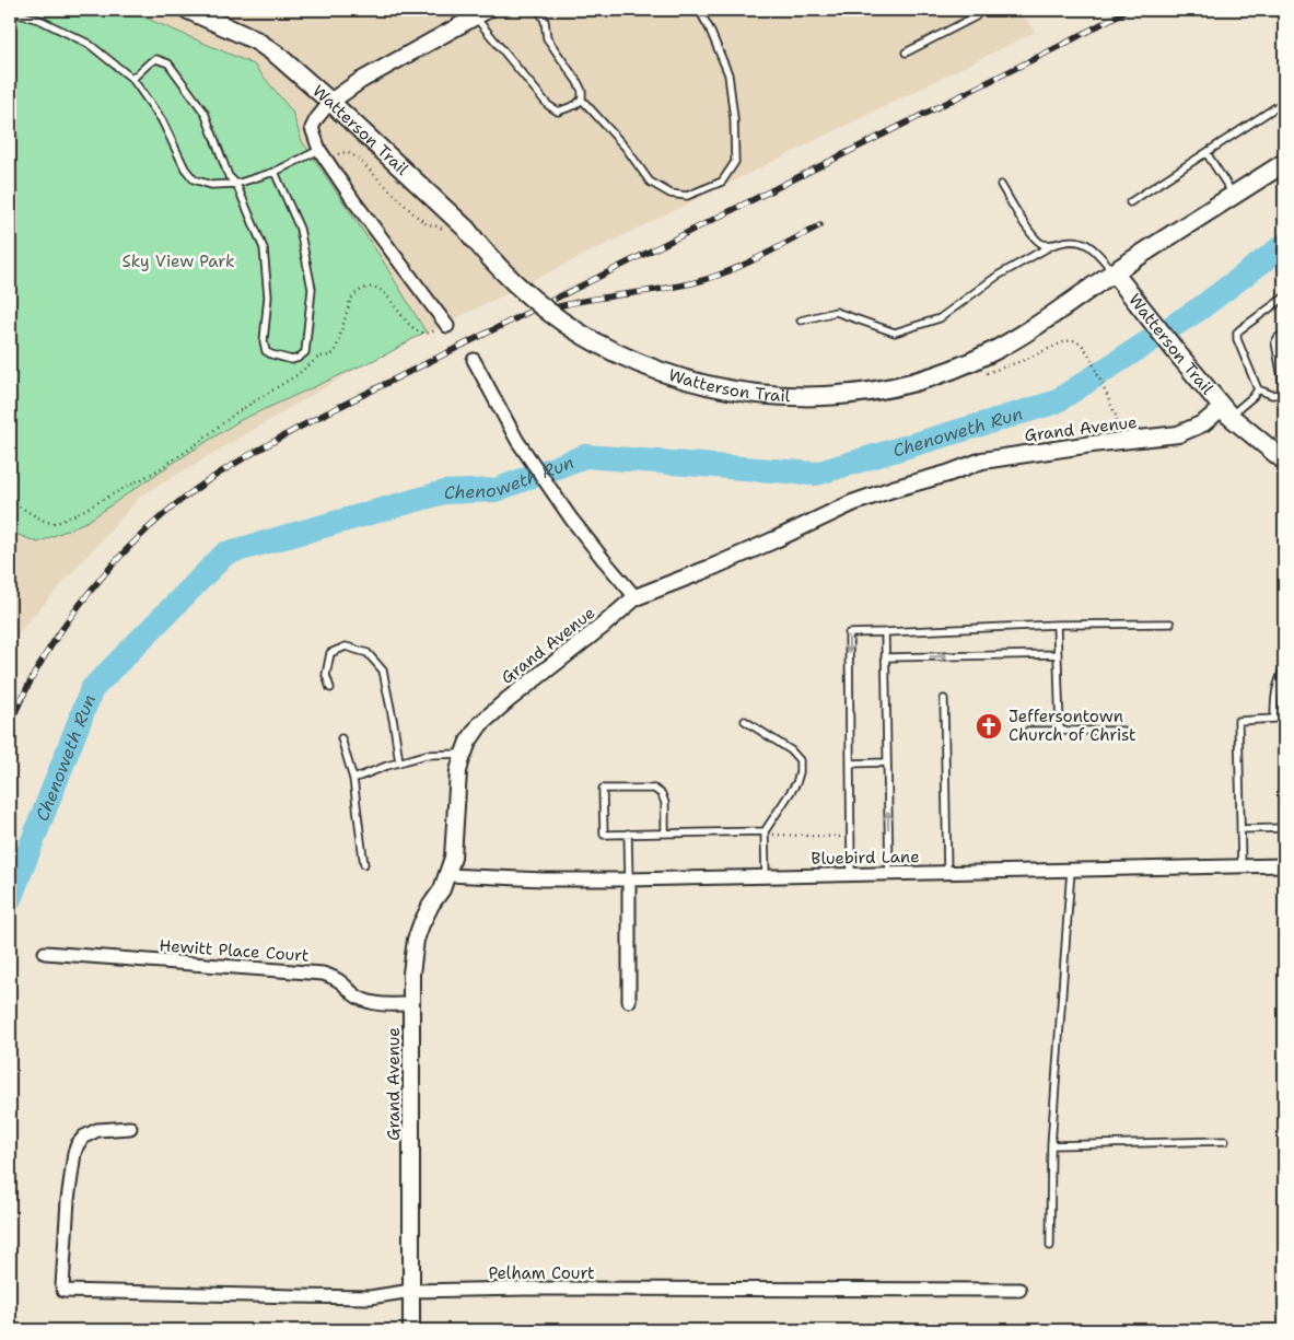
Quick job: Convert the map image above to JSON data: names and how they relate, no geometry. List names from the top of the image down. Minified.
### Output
{"streets":{"main road":["Watterson Trail"],"street":["Grand Avenue","Bluebird Lane","Hewitt Place Court","Pelham Court"]},"crossings":[["Watterson Trail","Grand Avenue"],["Grand Avenue","Bluebird Lane"],["Grand Avenue","Hewitt Place Court"],["Grand Avenue","Pelham Court"]],"water":["Chenoweth Run"],"parks":["Sky View Park"],"places":{"church":["Jeffersontown Church of Christ"]}}
